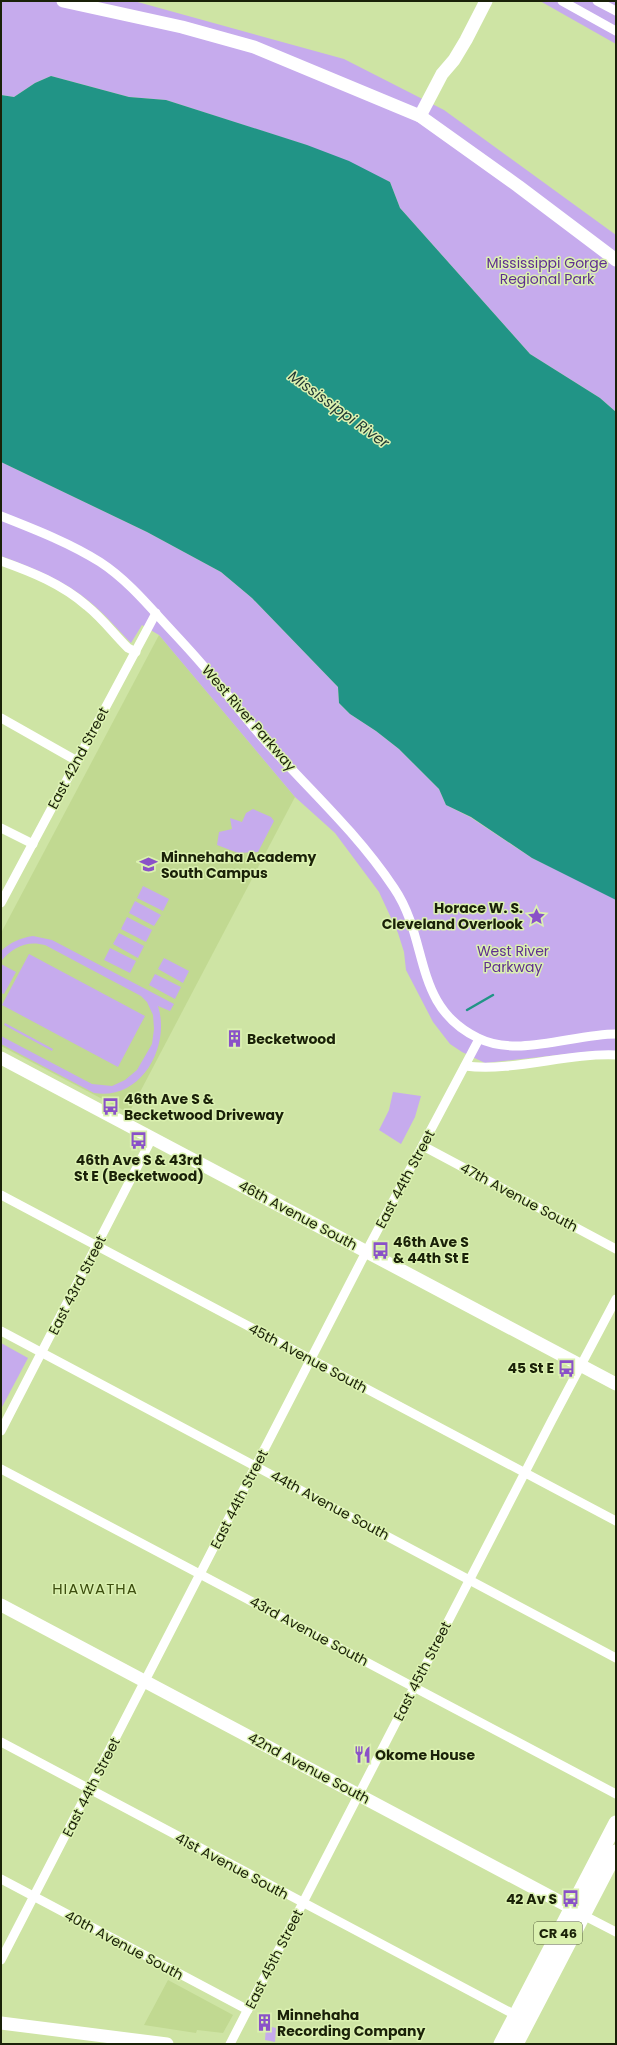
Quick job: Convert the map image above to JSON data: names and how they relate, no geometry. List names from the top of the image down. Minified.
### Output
{"streets":{"main road":["CR 46"],"street":["West River Parkway","East 42nd Street","East 44th Street","47th Avenue South","46th Avenue South","East 43rd Street","45th Avenue South","44th Avenue South","43rd Avenue South","East 45th Street","42nd Avenue South","41st Avenue South","40th Avenue South"]},"crossings":[["West River Parkway","East 42nd Street"],["West River Parkway","East 44th Street"],["East 44th Street","47th Avenue South"],["East 44th Street","46th Avenue South"],["East 44th Street","45th Avenue South"],["East 44th Street","44th Avenue South"],["East 44th Street","43rd Avenue South"],["East 44th Street","42nd Avenue South"],["East 44th Street","41st Avenue South"],["East 44th Street","40th Avenue South"],["46th Avenue South","East 43rd Street"],["46th Avenue South","East 45th Street"],["East 43rd Street","45th Avenue South"],["East 43rd Street","44th Avenue South"],["45th Avenue South","East 45th Street"],["44th Avenue South","East 45th Street"],["43rd Avenue South","East 45th Street"],["East 45th Street","42nd Avenue South"],["East 45th Street","41st Avenue South"],["East 45th Street","40th Avenue South"],["42nd Avenue South","CR 46"],["41st Avenue South","CR 46"]],"districts":["HIAWATHA"],"water":["Mississippi River"],"parks":["Mississippi Gorge Regional Park","West River Parkway"],"places":{"school or university":["Minnehaha Academy South Campus"],"place":["Horace W. S. Cleveland Overlook"],"building":["Becketwood","Minnehaha Recording Company"],"bus stop":["46th Ave S & Becketwood Driveway","46th Ave S & 43rd St E (Becketwood)","46th Ave S & 44th St E","45 St E","42 Av S"],"restaurant":["Okome House"]}}
